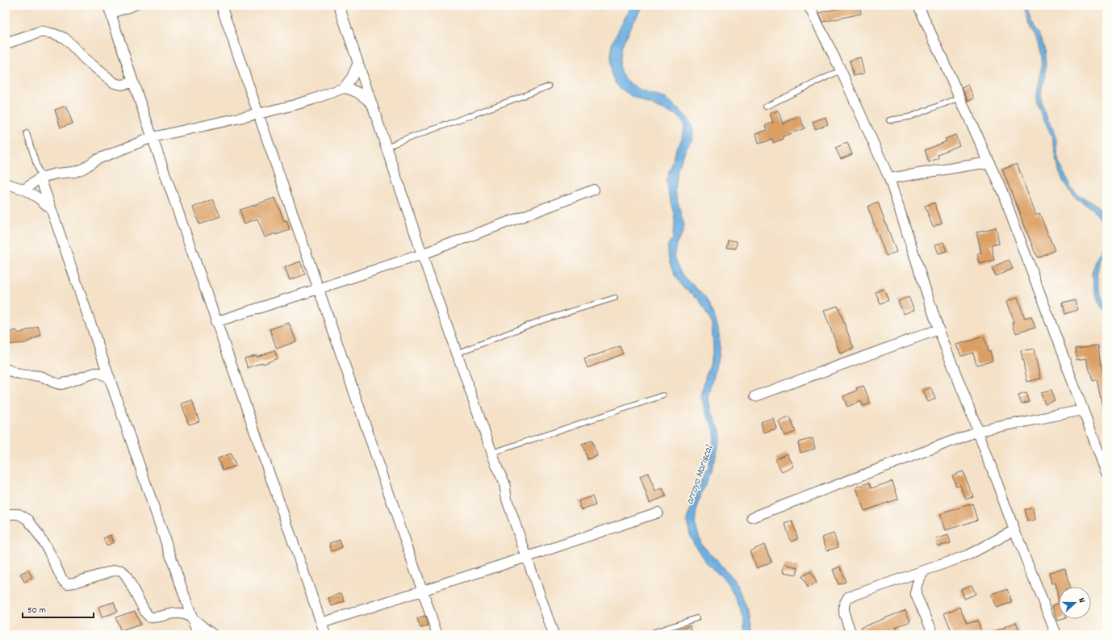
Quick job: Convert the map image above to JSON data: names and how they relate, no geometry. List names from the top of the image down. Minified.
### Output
{"water":["arroyo Mariscal"],"scale_bar":"50 m","north":"right"}
